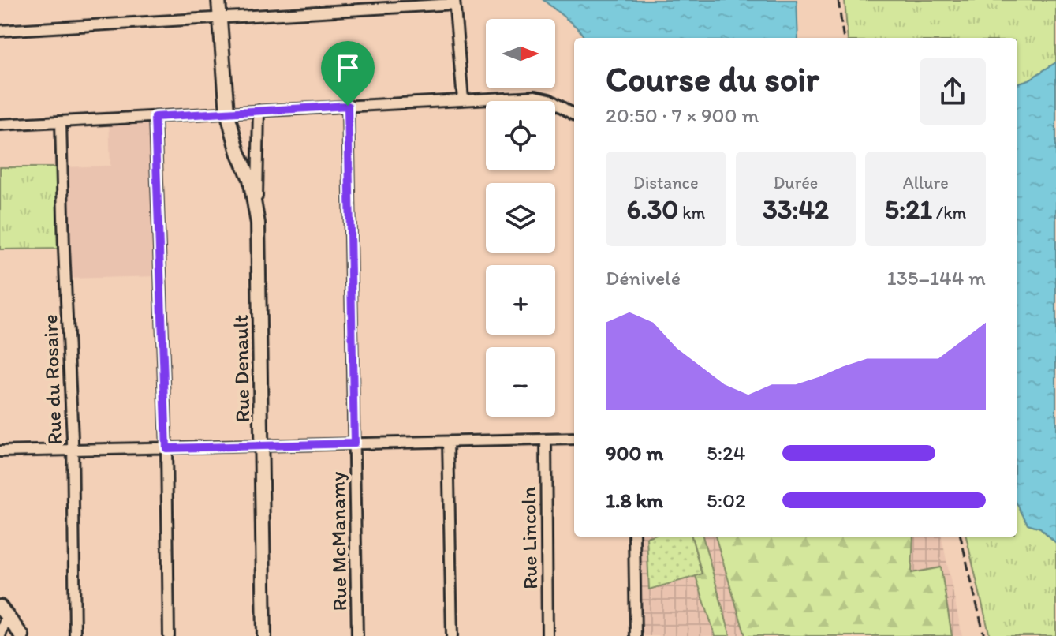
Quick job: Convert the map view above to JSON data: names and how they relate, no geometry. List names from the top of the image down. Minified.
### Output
{"streets":{"main road":["Rue Denault"],"street":["Rue du Rosaire","Rue Lincoln","Rue McManamy"]},"north":"right","page":{"map_buttons":["+","−"],"heading":["Course du soir","20:50 · 7 × 900 m"],"stats":[["Distance","6.30 km"],["Durée","33:42"],["Allure","5:21 /km"]],"chart":["Dénivelé","135–144 m"],"list":[{"name":"900 m","note":"5:24"},{"name":"1.8 km","note":"5:02"}]}}
